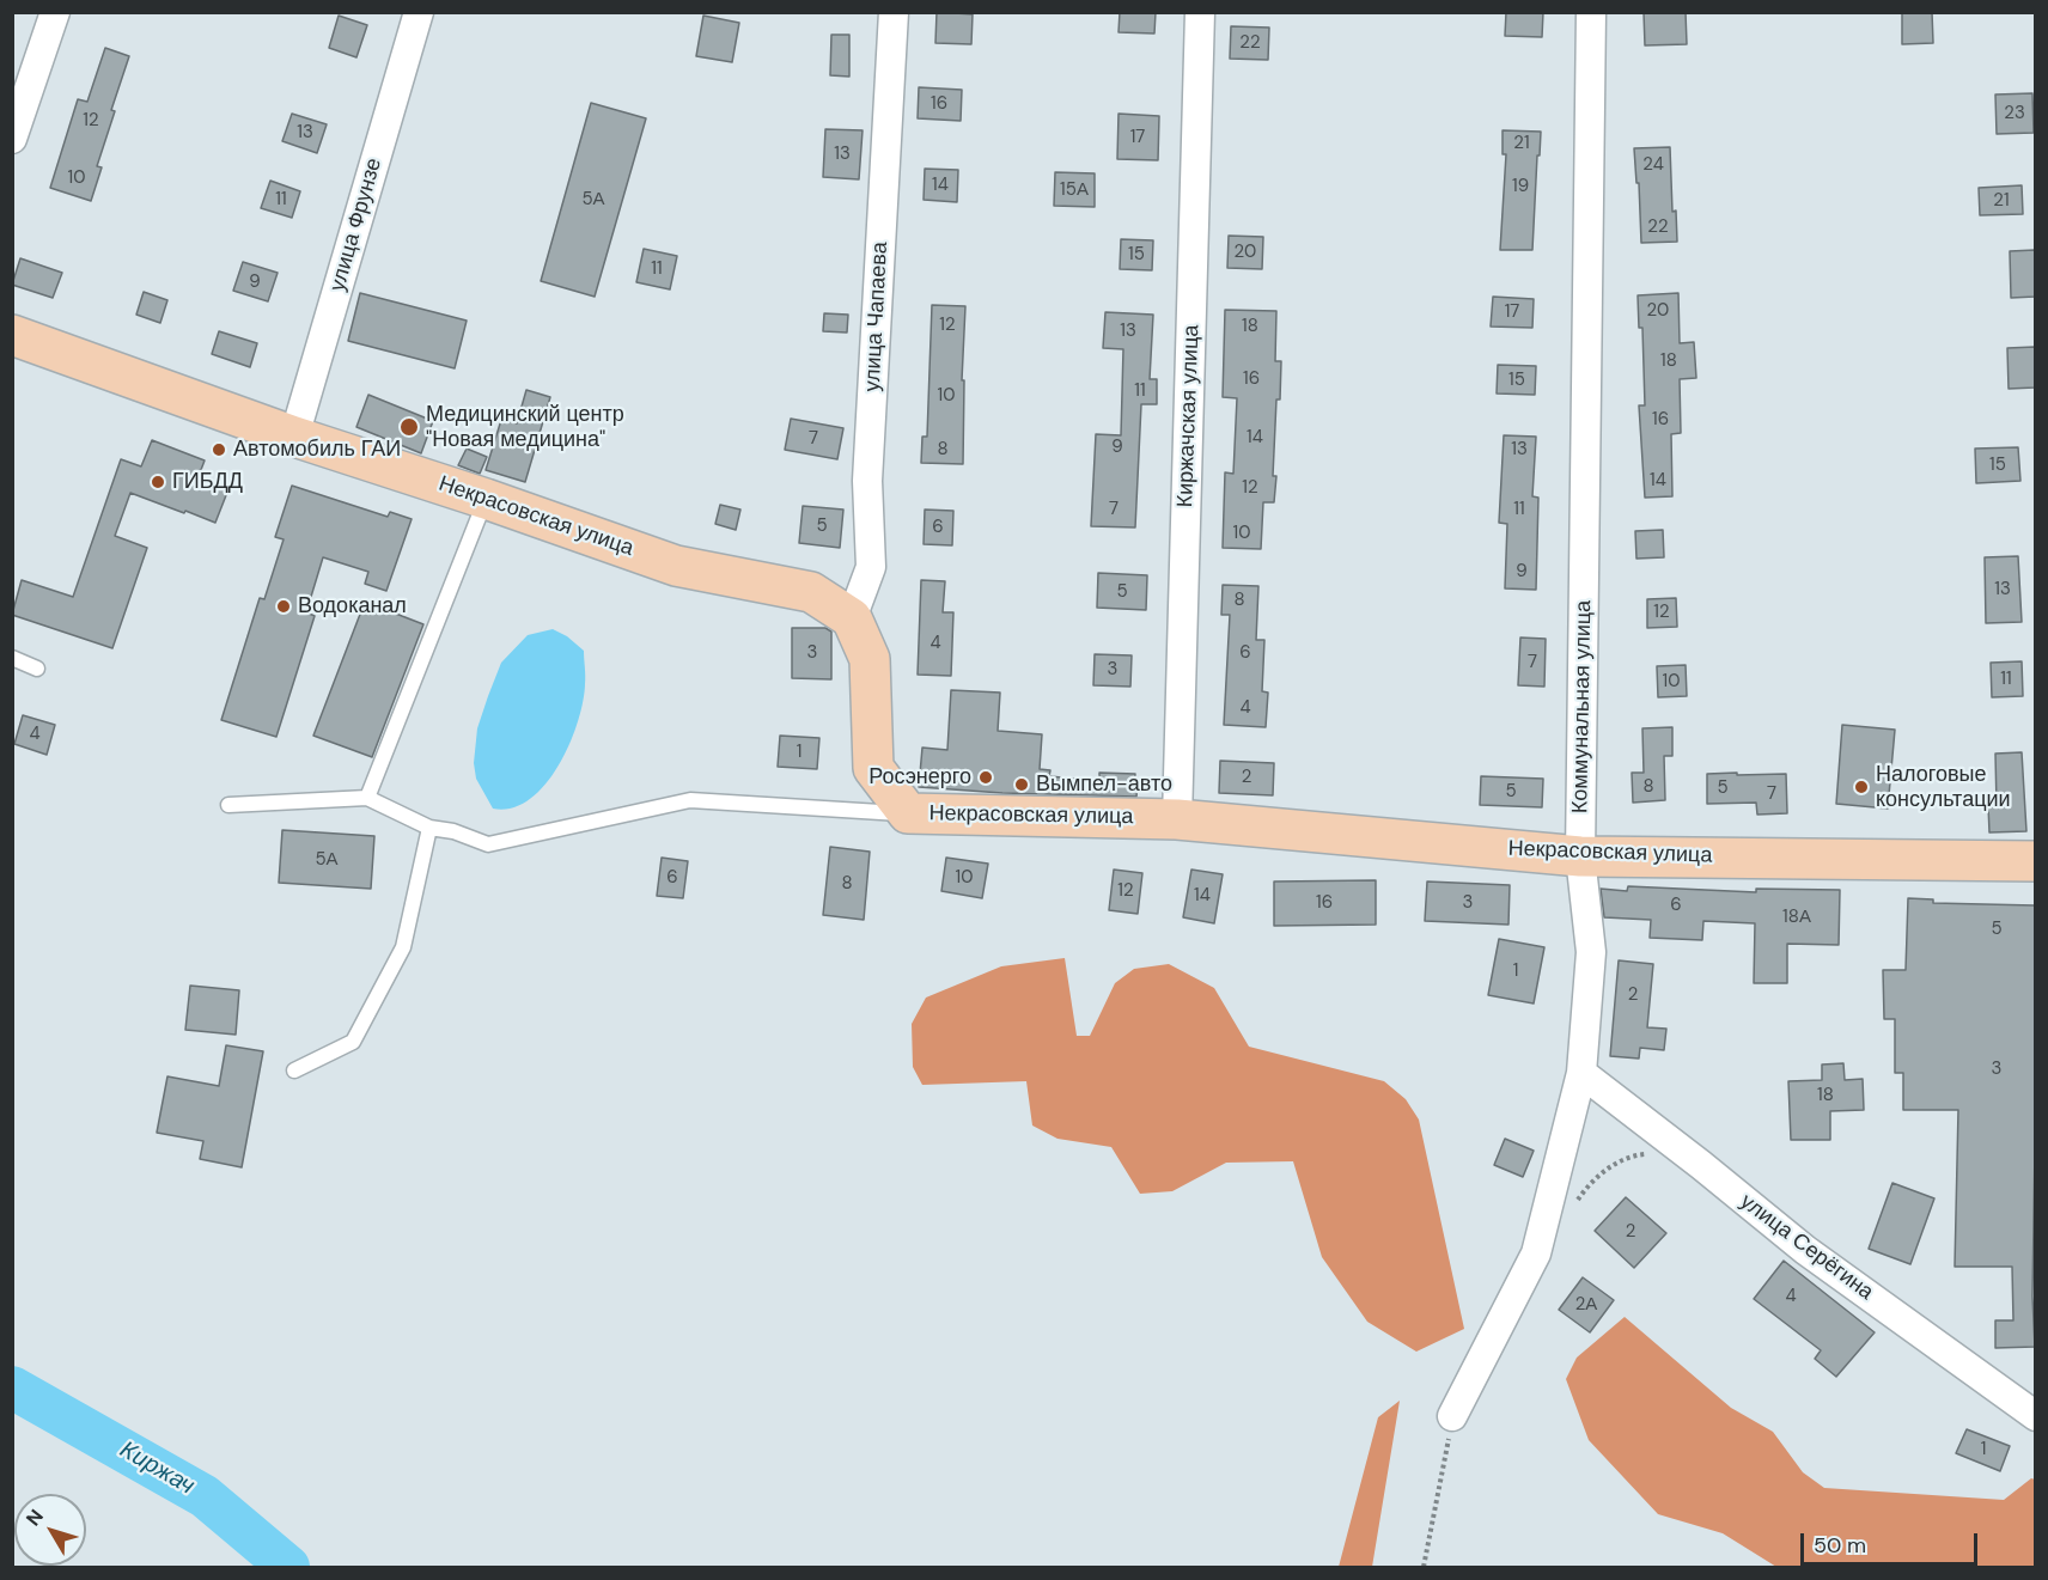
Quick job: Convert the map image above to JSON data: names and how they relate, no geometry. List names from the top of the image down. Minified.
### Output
{"streets":{"street":["улица Фрунзе","улица Чапаева","Киржачская улица","Некрасовская улица","Коммунальная улица","улица Серёгина"]},"crossings":[["улица Фрунзе","Некрасовская улица"],["улица Чапаева","Некрасовская улица"],["Киржачская улица","Некрасовская улица"],["Некрасовская улица","Коммунальная улица"],["Коммунальная улица","улица Серёгина"]],"water":["Киржач"],"places":["Медицинский центр \"Новая медицина\"","Автомобиль ГАИ","ГИБДД","Водоканал","Росэнерго","Вымпел-авто","Налоговые консультации"],"house_numbers":["22","16","23","12","13","17","21","13","24","10","14","19","15А","11","5А","21","22","20","15","11","9","20","17","12","18","13","18","16","15","11","10","16","14","7","9","8","13","15","14","12","7","11","5","6","10","9","13","5","8","12","4","3","6","7","3","11","10","4","4","1","2","8","5","5","7","5А","6","10","8","12","14","16","3","6","18А","5","1","2","3","18","2","4","2А","1"],"scale_bar":"50 m","north":"top left"}
